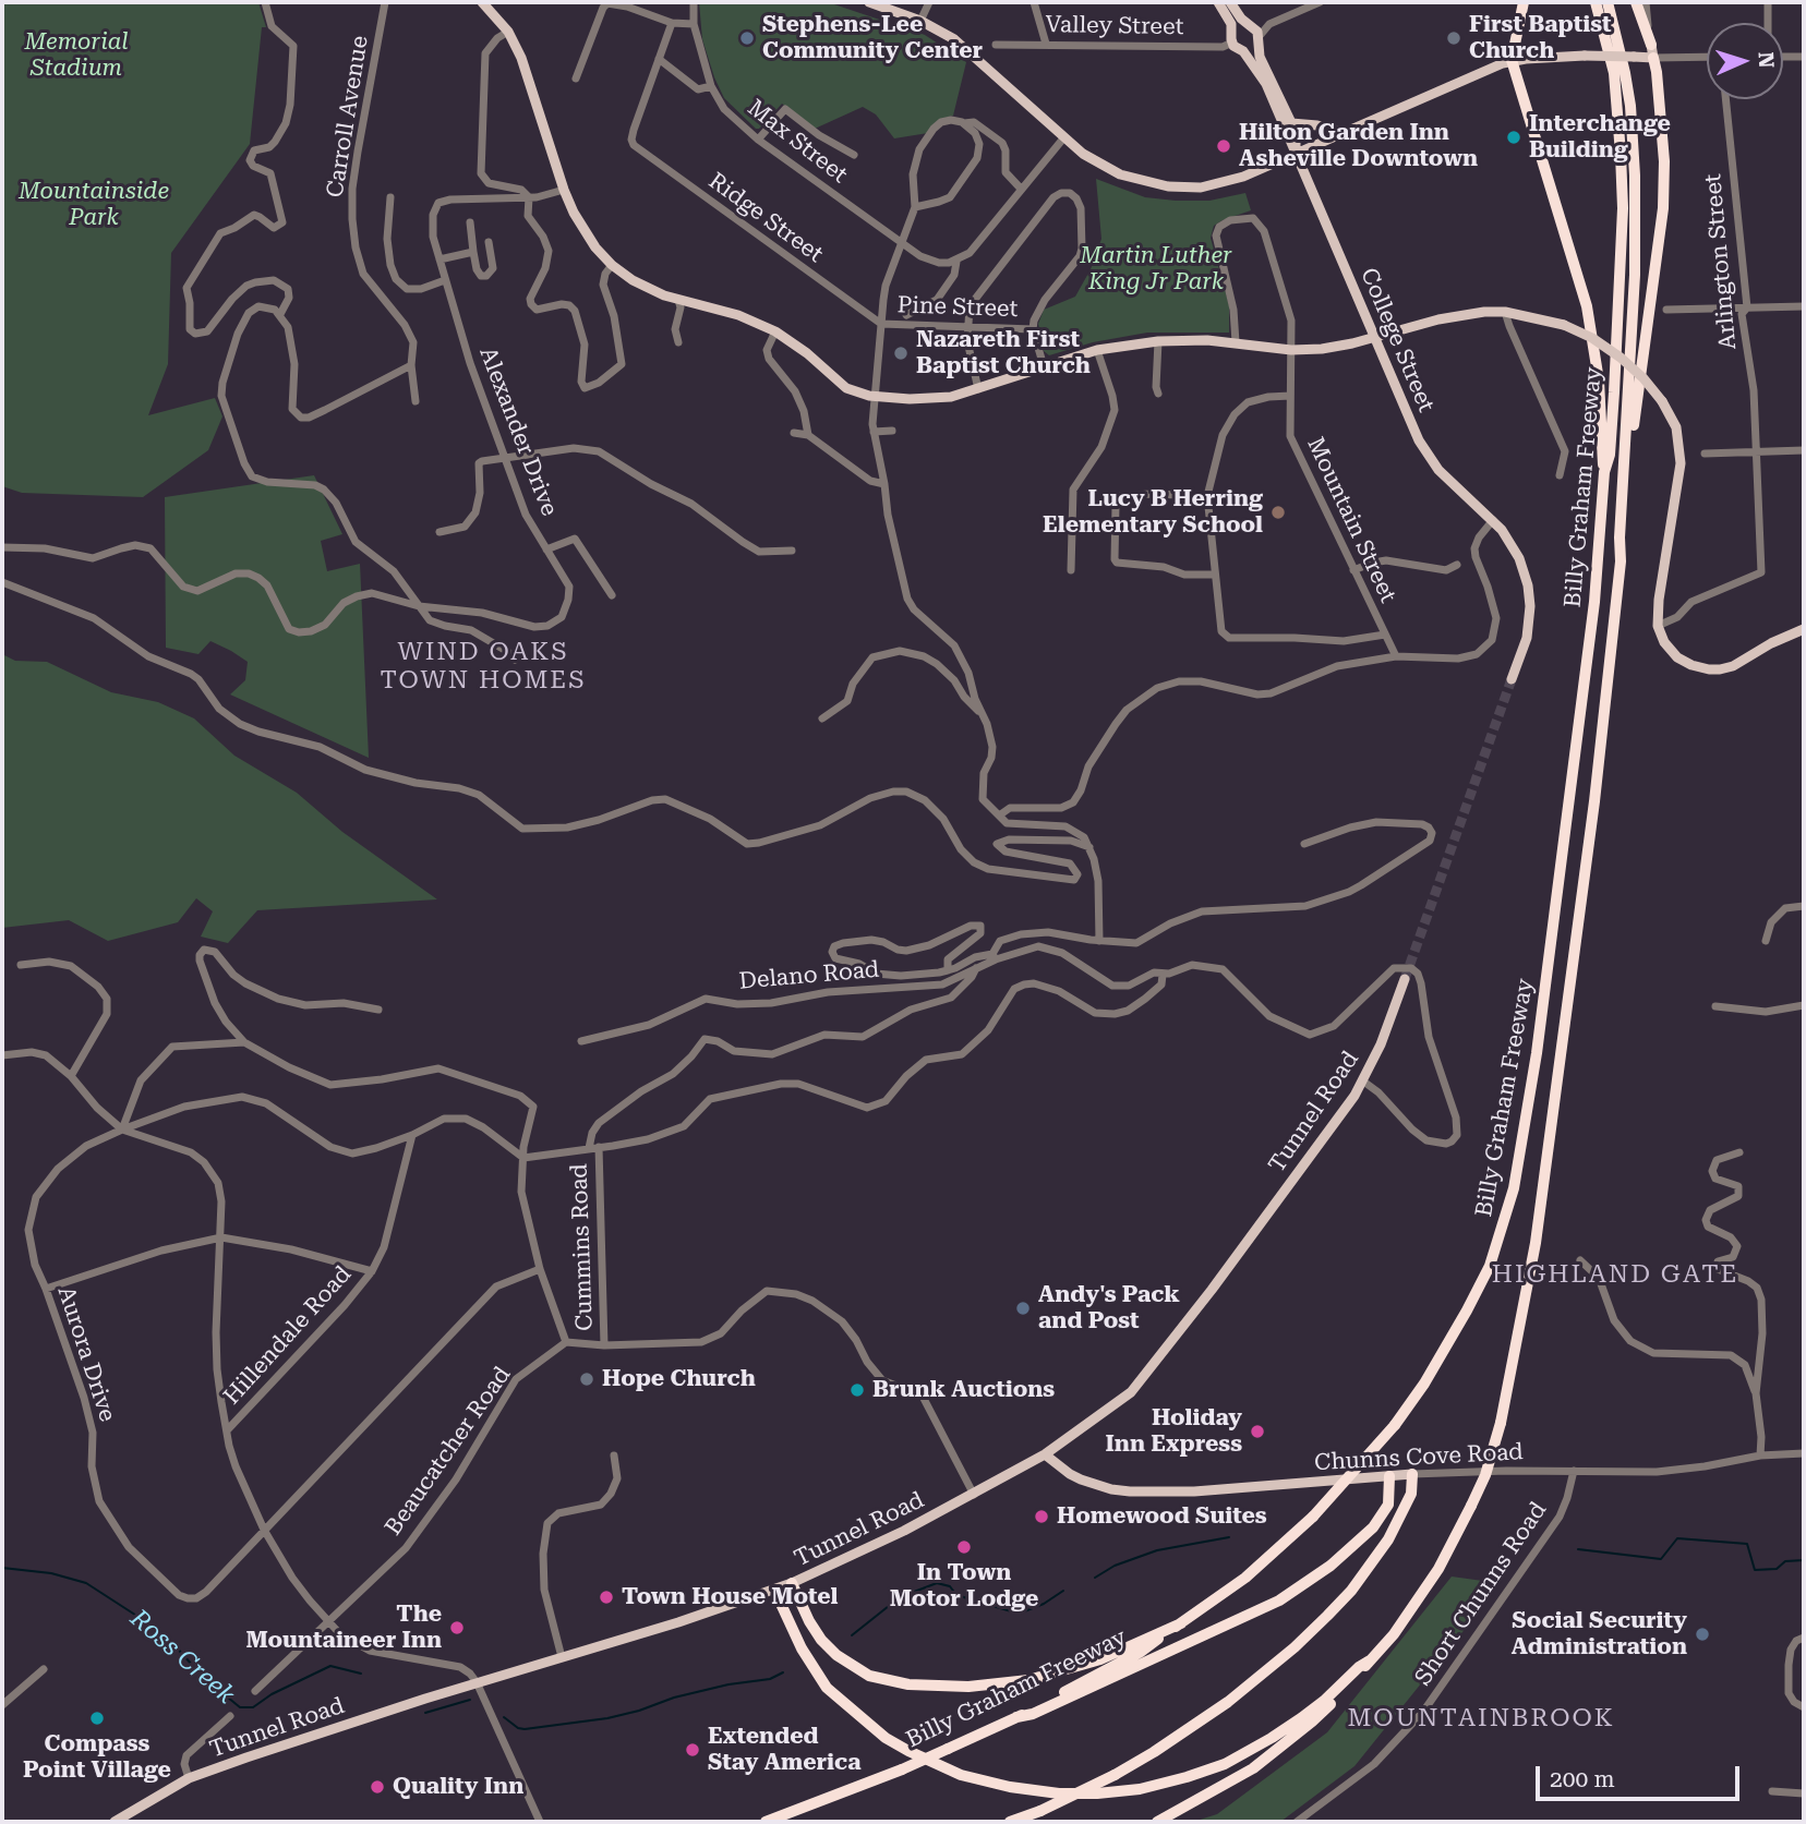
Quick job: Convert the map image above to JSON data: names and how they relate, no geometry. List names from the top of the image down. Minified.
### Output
{"streets":{"highway":["Billy Graham Freeway"],"main road":["College Street","Tunnel Road","Chunns Cove Road"],"street":["Valley Street","Carroll Avenue","Max Street","Ridge Street","Arlington Street","Pine Street","Alexander Drive","Mountain Street","Delano Road","Cummins Road","Hillendale Road","Aurora Drive","Beaucatcher Road","Short Chunns Road"]},"crossings":[["Valley Street","College Street"],["Ridge Street","Pine Street"],["Tunnel Road","Chunns Cove Road"],["Hillendale Road","Aurora Drive"],["Chunns Cove Road","Short Chunns Road"]],"districts":["WIND OAKS TOWN HOMES","HIGHLAND GATE","MOUNTAINBROOK"],"water":["Ross Creek"],"parks":["Memorial Stadium","Mountainside Park","Martin Luther King Jr Park"],"places":["Stephens-Lee Community Center","First Baptist Church","Interchange Building","Hilton Garden Inn Asheville Downtown","Nazareth First Baptist Church","Lucy B Herring Elementary School","Andy's Pack and Post","Hope Church","Brunk Auctions","Holiday Inn Express","Homewood Suites","In Town Motor Lodge","Town House Motel","The Mountaineer Inn","Social Security Administration","Compass Point Village","Extended Stay America","Quality Inn"],"scale_bar":"200 m","north":"right"}
